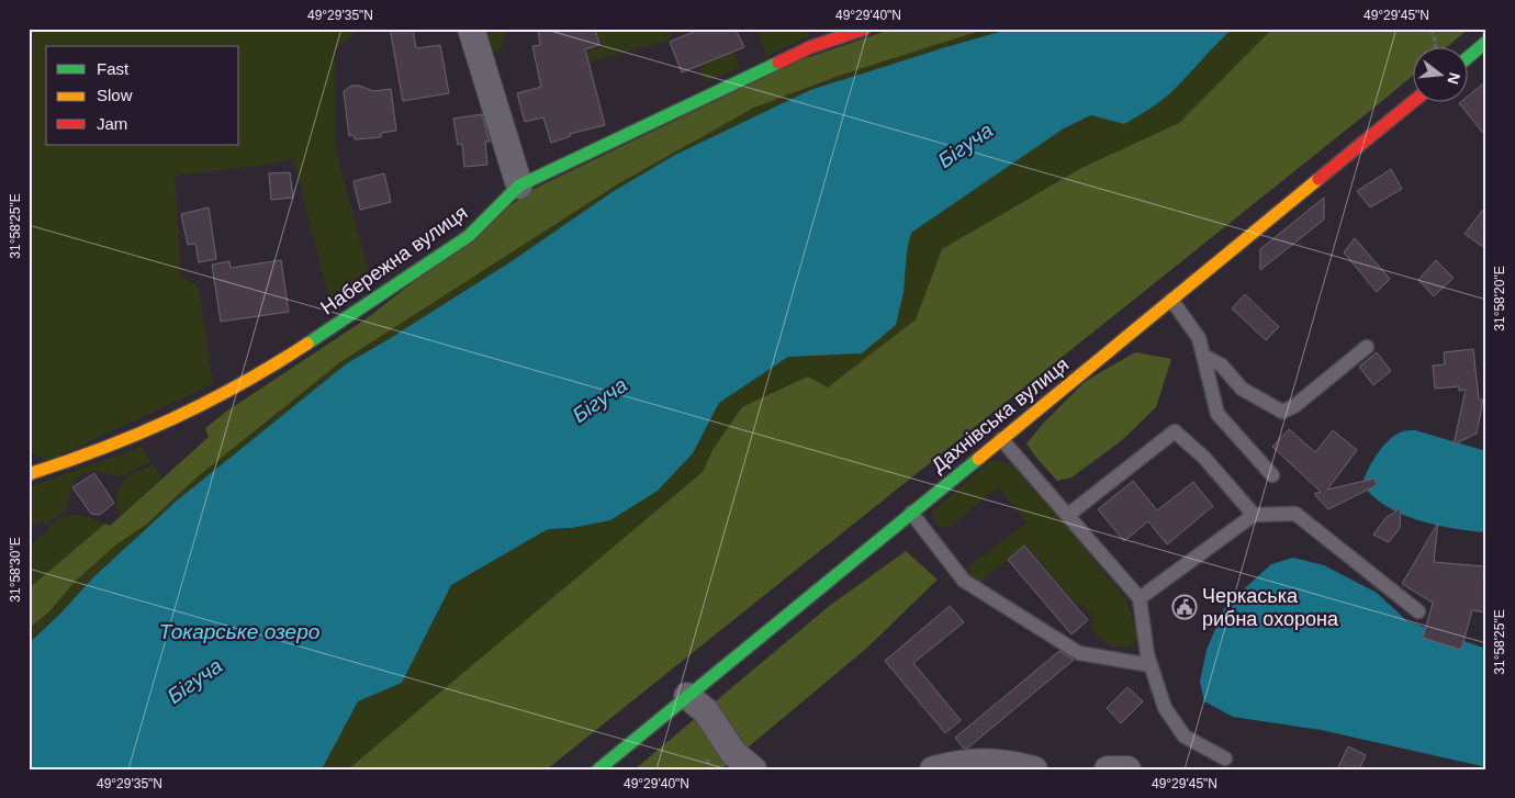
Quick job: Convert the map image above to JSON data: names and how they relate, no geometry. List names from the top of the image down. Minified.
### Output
{"streets":{"street":["Набережна вулиця","Дахнівська вулиця"]},"water":["Бігуча","Токарське озеро"],"places":{"public building":["Черкаська рибна охорона"]},"legend":["Fast","Slow","Jam"],"north":"right","coordinates":["49°29'35\"N","49°29'40\"N","49°29'45\"N","31°58'25\"E","31°58'20\"E","31°58'30\"E"]}
